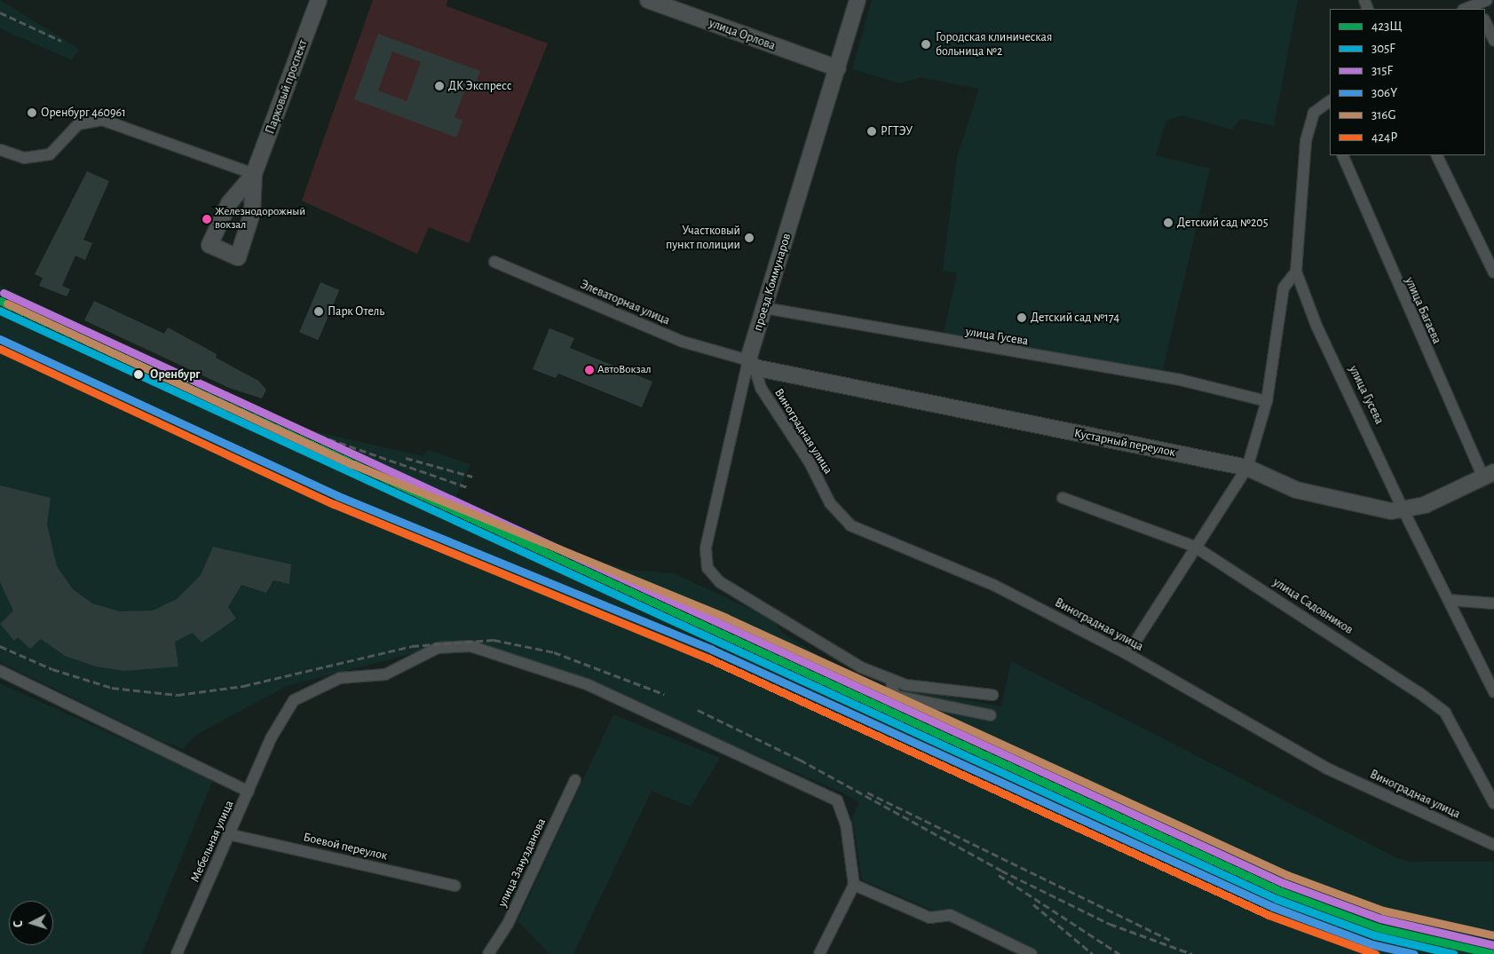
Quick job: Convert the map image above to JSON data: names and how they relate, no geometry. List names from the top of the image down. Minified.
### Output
{"streets":{"street":["улица Орлова","Парковый проспект","проезд Коммунаров","Элеваторная улица","улица Багаева","улица Гусева","Виноградная улица","Кустарный переулок","улица Садовников","Мебельная улица","Боевой переулок","улица Занузданова"]},"crossings":[["улица Орлова","проезд Коммунаров"],["проезд Коммунаров","Элеваторная улица"],["проезд Коммунаров","улица Гусева"],["проезд Коммунаров","Виноградная улица"],["проезд Коммунаров","Кустарный переулок"],["Элеваторная улица","Виноградная улица"],["Элеваторная улица","Кустарный переулок"],["улица Гусева","Кустарный переулок"],["Виноградная улица","Кустарный переулок"],["Мебельная улица","Боевой переулок"]],"places":["Городская клиническая больница №2","ДК Экспресс","Оренбург 460961","РГТЭУ","Железнодорожный вокзал","Детский сад №205","Участковый пункт полиции","Парк Отель","Детский сад №174","АвтоВокзал","Оренбург"],"lines":["transit line 315F","transit line 423Щ","transit line 316G","transit line 305F","transit line 306Y","transit line 424Р"],"legend":["423Щ","305F","315F","306Y","316G","424Р"],"north":"left"}
